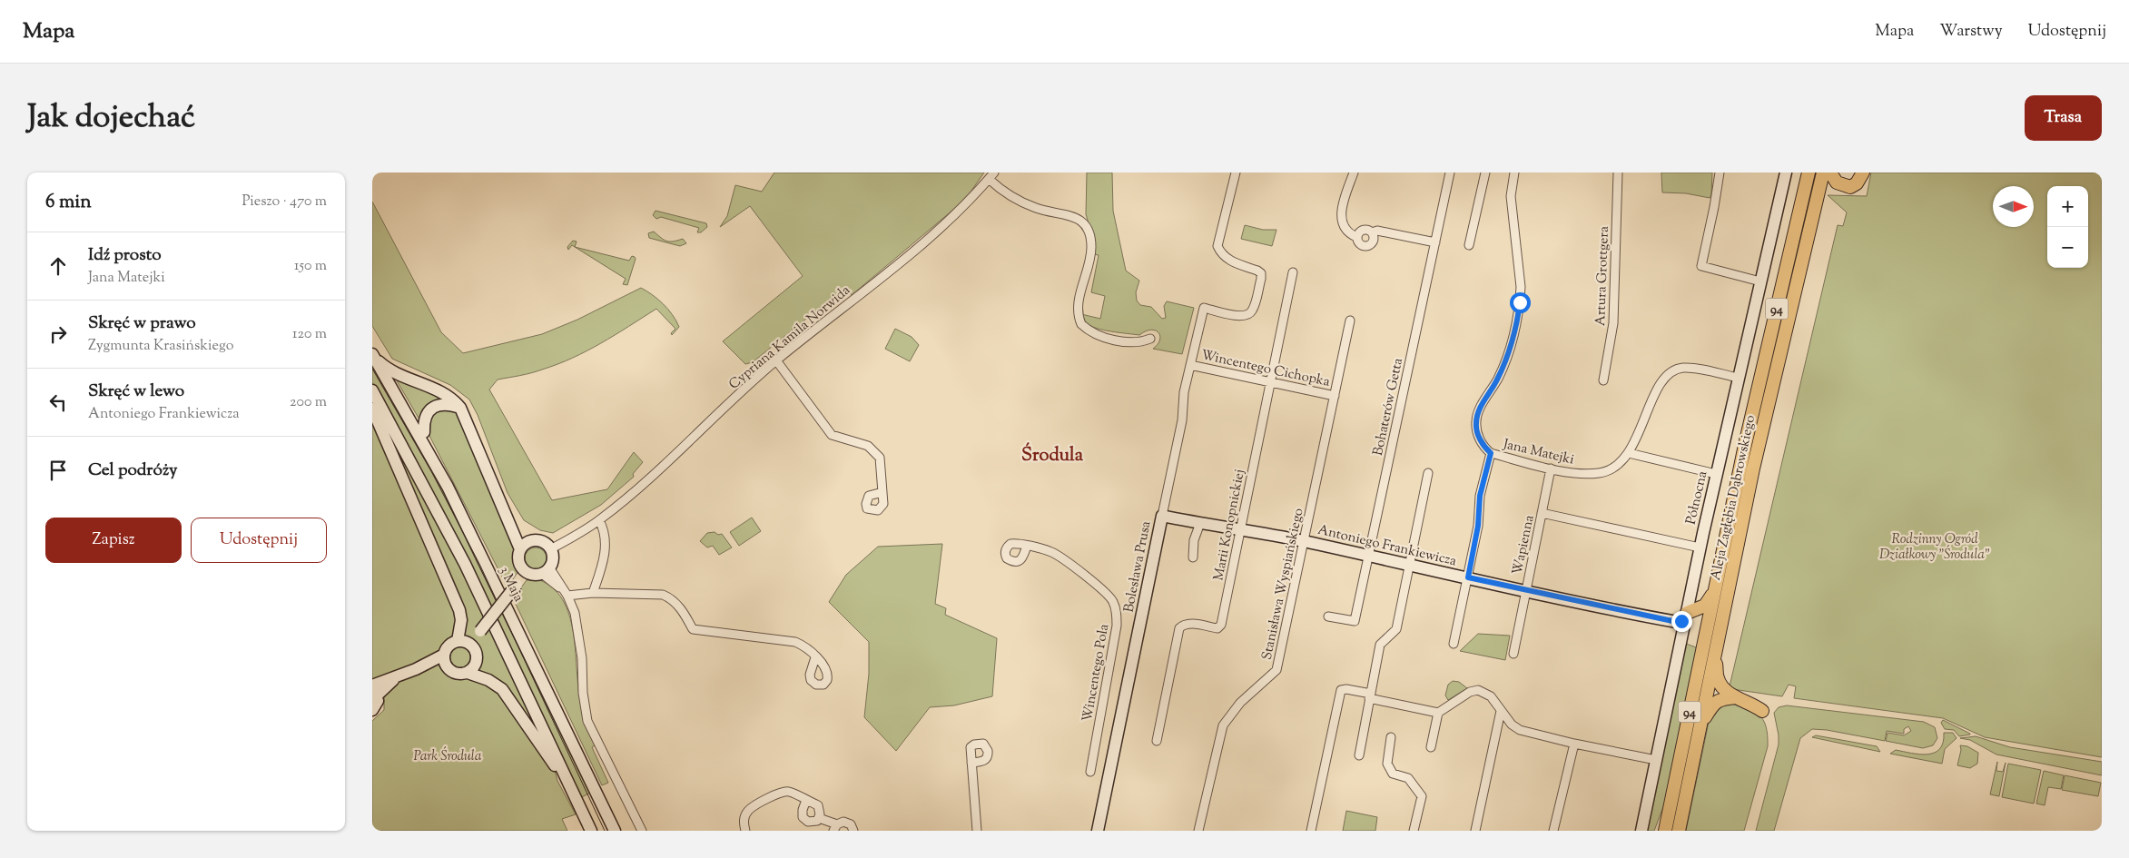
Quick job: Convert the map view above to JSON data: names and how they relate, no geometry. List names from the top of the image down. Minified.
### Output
{"streets":{"main road":["94","Aleja Zagłębia Dąbrowskiego"],"street":["Artura Grottgera","Cypriana Kamila Norwida","Wincentego Cichopka","Bohaterów Getta","Jana Matejki","Północna","Marii Konopnickiej","Antoniego Frankiewicza","Wapienna","Bolesława Prusa","3 Maja","Stanisława Wyspiańskiego","Wincentego Pola"]},"crossings":[["Wincentego Cichopka","Marii Konopnickiej"],["Wincentego Cichopka","Bolesława Prusa"],["Wincentego Cichopka","Stanisława Wyspiańskiego"],["Bohaterów Getta","Antoniego Frankiewicza"],["Jana Matejki","Północna"],["Jana Matejki","Wapienna"],["Północna","Antoniego Frankiewicza"],["Marii Konopnickiej","Antoniego Frankiewicza"],["Antoniego Frankiewicza","Wapienna"],["Antoniego Frankiewicza","Bolesława Prusa"],["Antoniego Frankiewicza","Stanisława Wyspiańskiego"]],"districts":["Środula"],"parks":["Rodzinny Ogród Działkowy \"Środula\"","Park Środula"],"north":"right","page":{"header":"Mapa","nav":["Mapa","Warstwy","Udostępnij"],"title":"Jak dojechać","buttons":["Trasa",["Zapisz","Udostępnij"]],"heading":["6 min","Pieszo · 470 m"],"map_buttons":["+","−"],"list":[["Idź prosto","Jana Matejki","150 m"],["Skręć w prawo","Zygmunta Krasińskiego","120 m"],["Skręć w lewo","Antoniego Frankiewicza","200 m"],"Cel podróży"]}}
